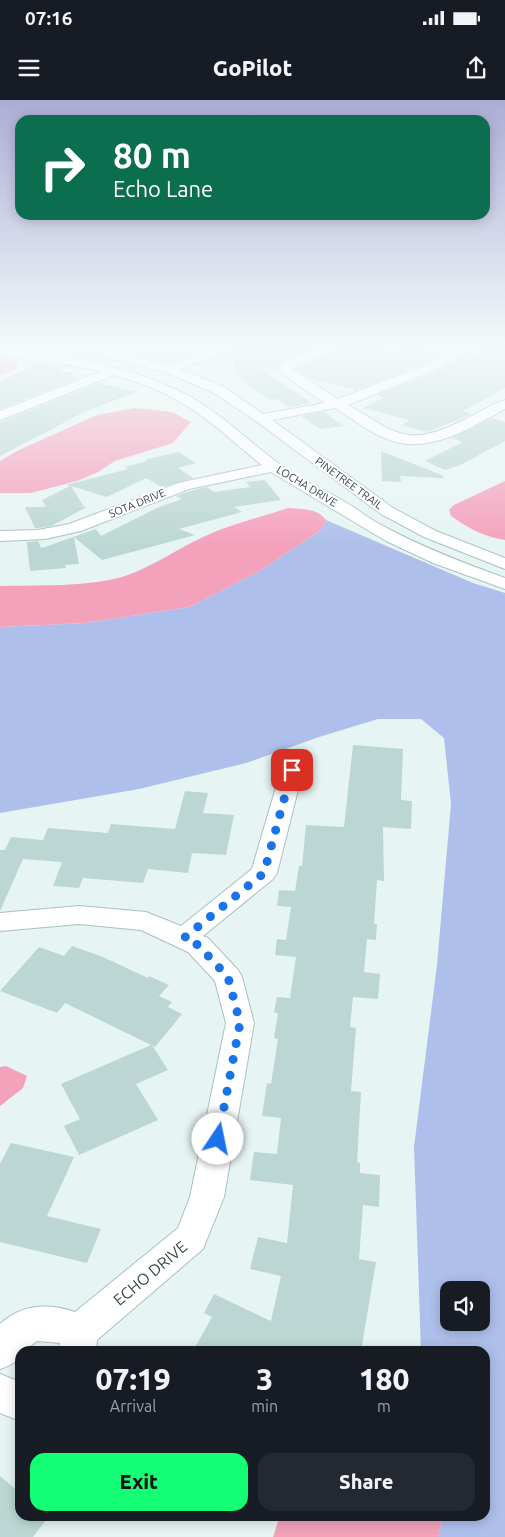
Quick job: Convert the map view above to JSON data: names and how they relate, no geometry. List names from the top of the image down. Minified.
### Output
{"streets":{"street":["PINETREE TRAIL","LOCHA DRIVE","SOTA DRIVE","ECHO DRIVE"]},"crossings":[["LOCHA DRIVE","SOTA DRIVE"]],"page":{"status":"07:16","header":"GoPilot","turn":["80 m","Echo Lane"],"eta":["07:19","Arrival","3","min","180","m"],"buttons":["Exit","Share"]}}
